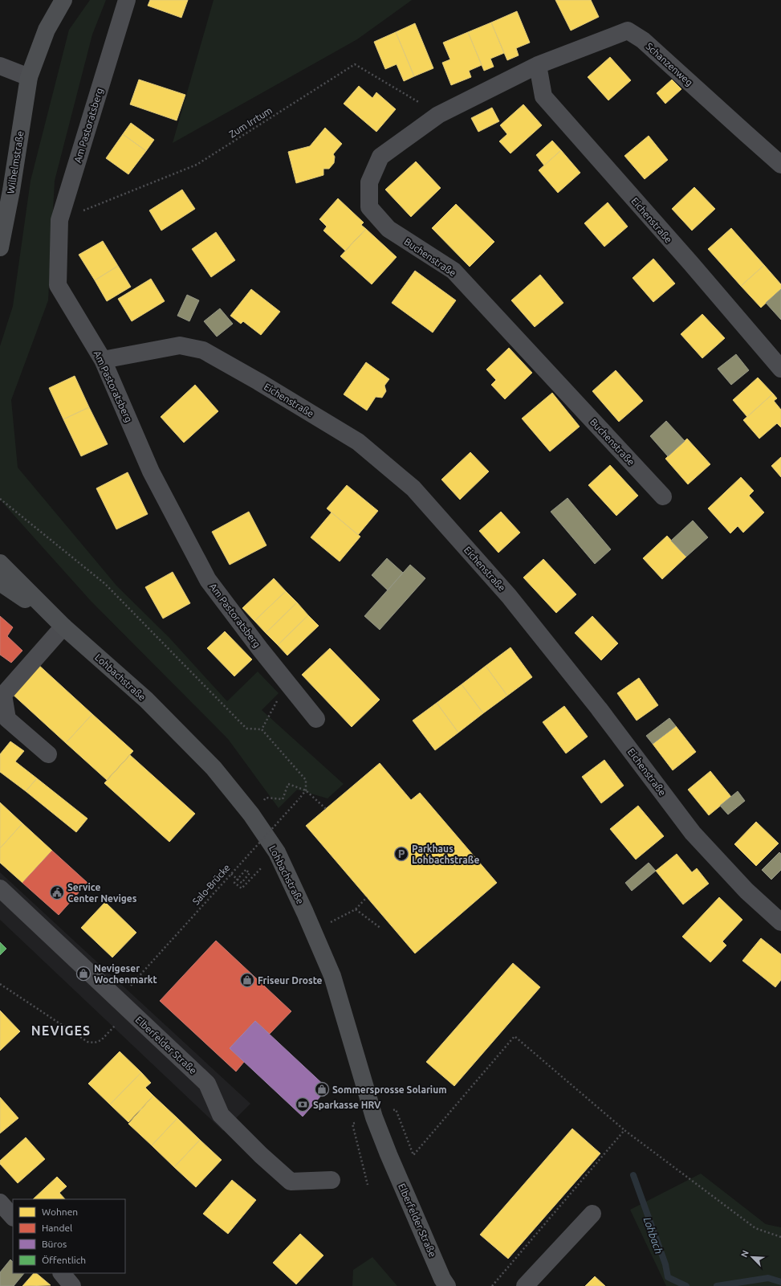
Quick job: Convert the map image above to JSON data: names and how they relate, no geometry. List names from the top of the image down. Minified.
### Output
{"streets":{"main road":["Wilhelmstraße","Lohbachstraße","Elberfelder Straße"],"street":["Schanzenweg","Am Pastoratsberg","Eichenstraße","Buchenstraße"],"path":["Zum Irrtum","Salo-Brücke"]},"crossings":[["Schanzenweg","Eichenstraße"],["Schanzenweg","Buchenstraße"],["Zum Irrtum","Am Pastoratsberg"],["Zum Irrtum","Buchenstraße"],["Am Pastoratsberg","Eichenstraße"],["Eichenstraße","Buchenstraße"],["Lohbachstraße","Elberfelder Straße"]],"districts":["NEVIGES"],"water":["Lohbach"],"places":{"parking":["Parkhaus Lohbachstraße"],"public building":["Service Center Neviges"],"shop":["Nevigeser Wochenmarkt","Friseur Droste","Sommersprosse Solarium"],"bank":["Sparkasse HRV"]},"legend":["Wohnen","Handel","Büros","Öffentlich"],"north":"top left"}
